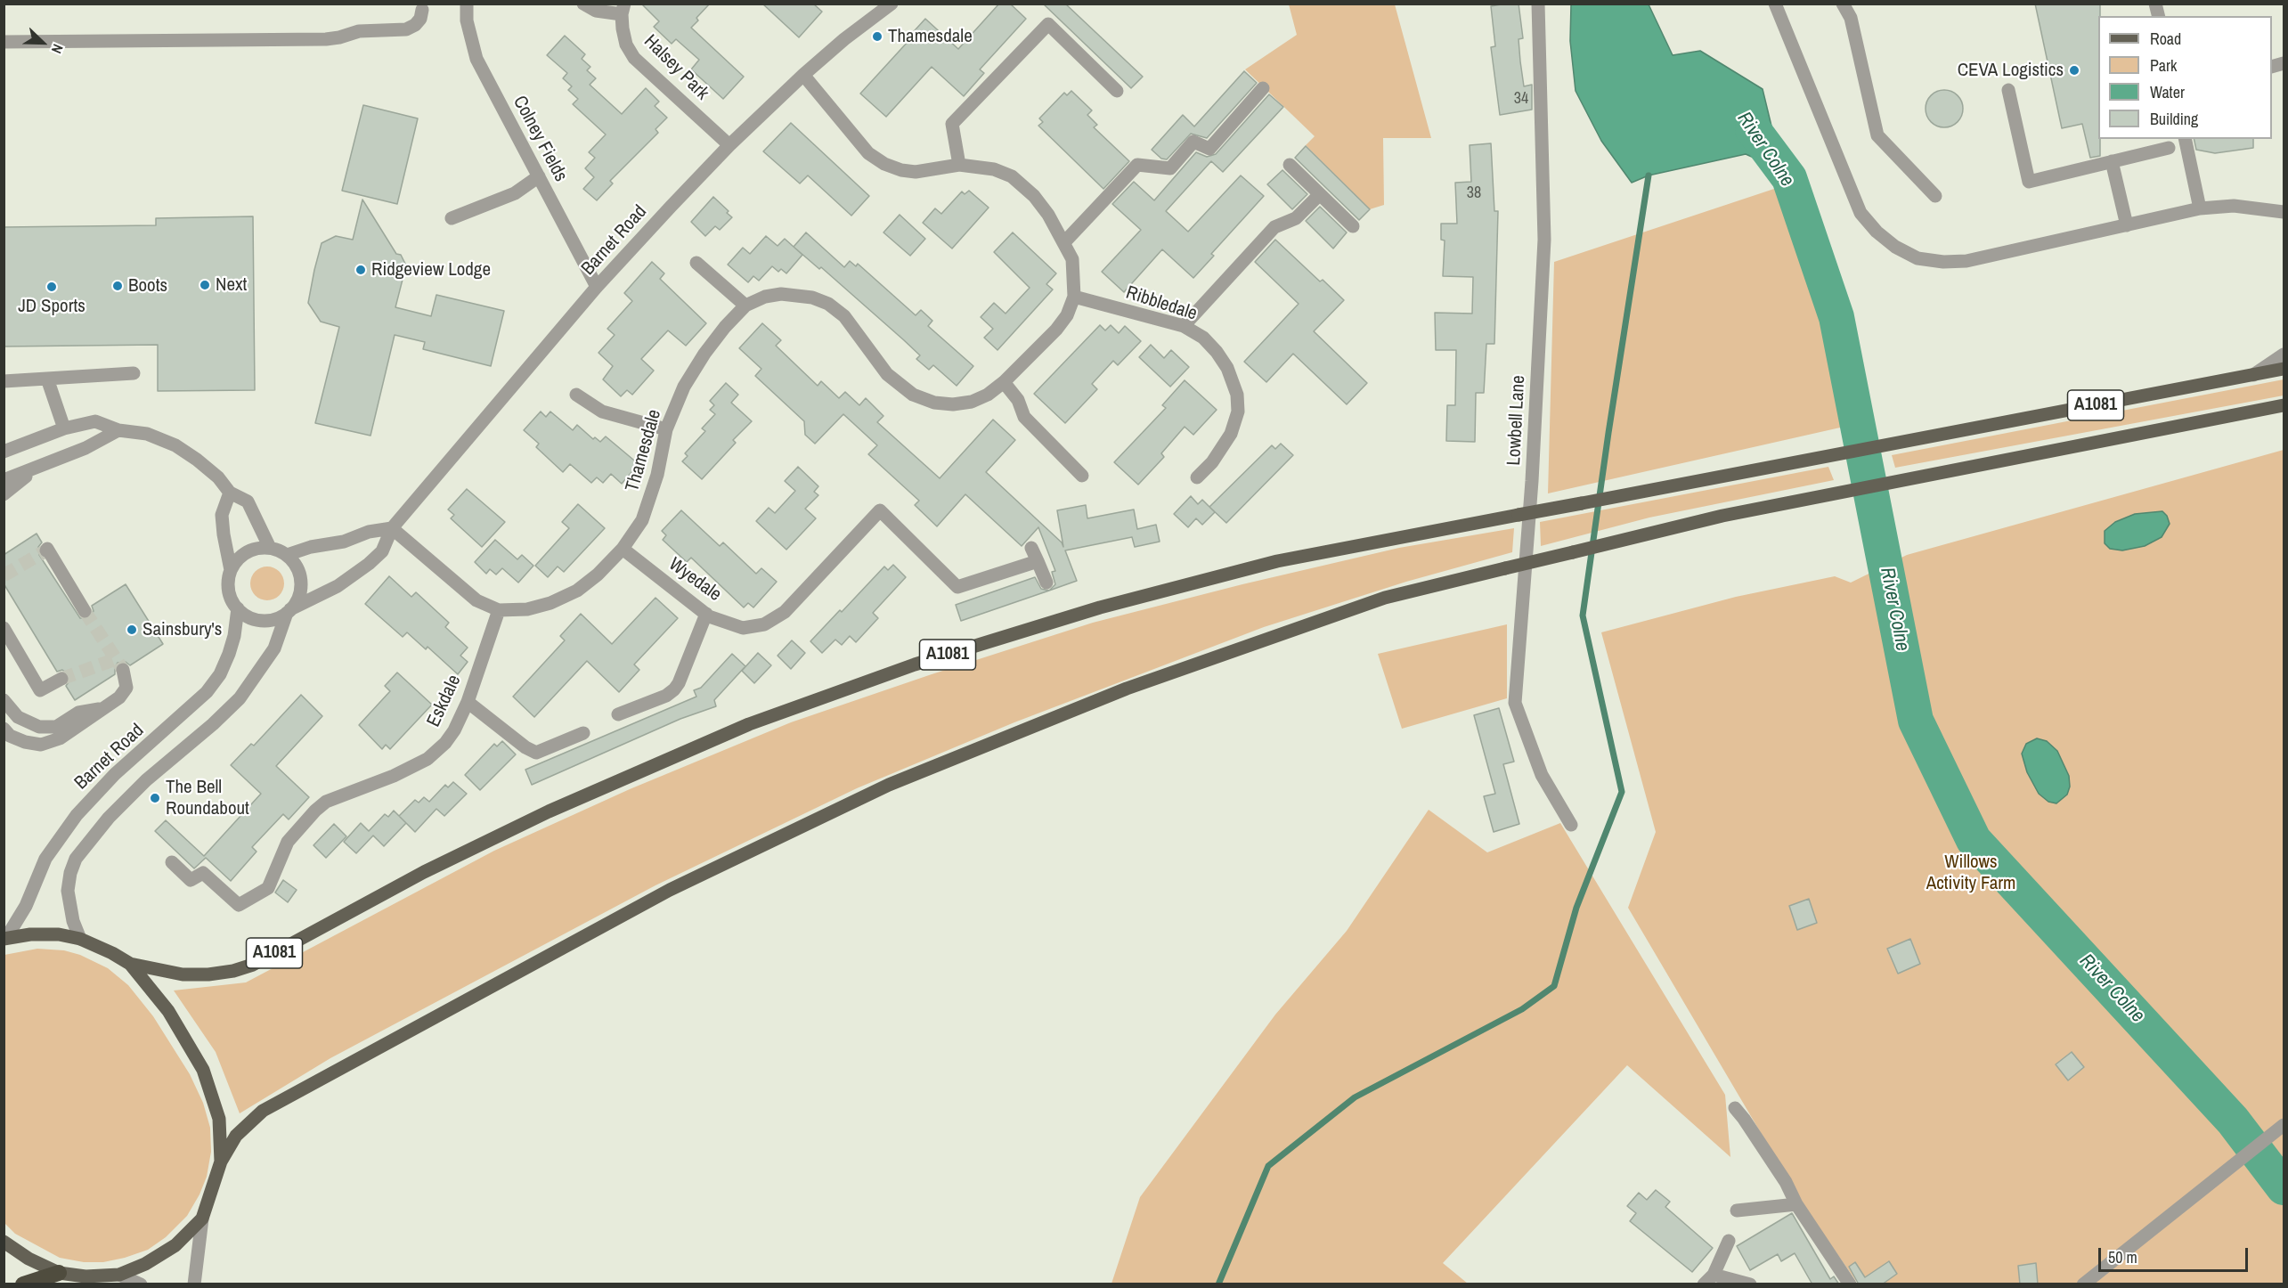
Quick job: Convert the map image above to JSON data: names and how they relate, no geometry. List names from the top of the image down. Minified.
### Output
{"streets":{"main road":["A1081"],"street":["Halsey Park","Colney Fields","Barnet Road","Ribbledale","Lowbell Lane","Thamesdale","Wyedale","Eskdale"]},"crossings":[["Halsey Park","Barnet Road"],["Colney Fields","Barnet Road"],["Barnet Road","Thamesdale"],["Ribbledale","Thamesdale"],["Thamesdale","Wyedale"],["Thamesdale","Eskdale"]],"water":["River Colne"],"parks":["Willows Activity Farm"],"places":["Thamesdale","CEVA Logistics","Ridgeview Lodge","Next","Boots","JD Sports","Sainsbury's","The Bell Roundabout"],"house_numbers":["34","38"],"legend":["Road","Park","Water","Building"],"scale_bar":"50 m","north":"bottom right"}
